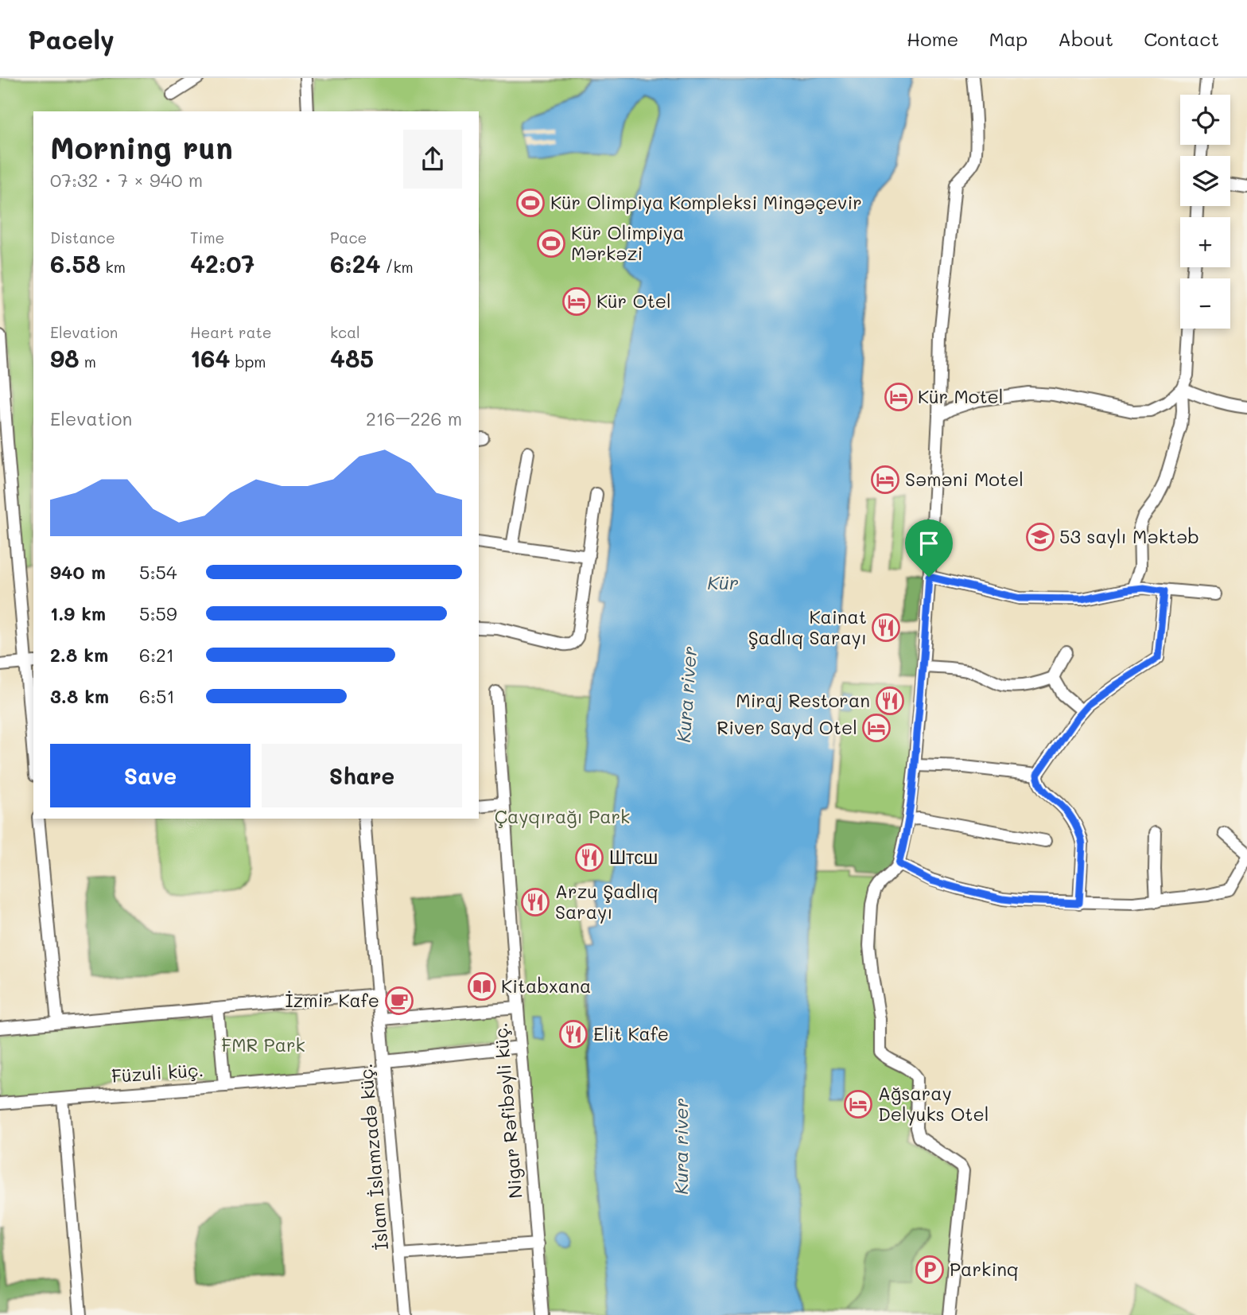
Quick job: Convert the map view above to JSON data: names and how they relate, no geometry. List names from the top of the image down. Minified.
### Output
{"streets":{"street":["Füzuli küç.","Nigar Rəfibəyli küç.","İslam İslamzadə küç."]},"crossings":[["Füzuli küç.","Nigar Rəfibəyli küç."],["Füzuli küç.","İslam İslamzadə küç."]],"water":["Kür","Kura river"],"parks":["Çayqırağı Park","FMR Park"],"places":{"sports":["Kür Olimpiya Kompleksi Mingəçevir","Kür Olimpiya Mərkəzi"],"hotel":["Kür Otel","Kür Motel","Səməni Motel","River Sayd Otel","Ağsaray Delyuks Otel"],"school or university":["53 saylı Məktəb"],"restaurant":["Kainat Şadlıq Sarayı","Miraj Restoran","Штсш","Arzu Şadlıq Sarayı","Elit Kafe"],"library":["Kitabxana"],"cafe":["İzmir Kafe"],"parking":["Parkinq"]},"page":{"header":"Pacely","nav":["Home","Map","About","Contact"],"map_buttons":["+","−"],"heading":["Morning run","07:32 · 7 × 940 m"],"stats":[["Distance","6.58 km"],["Time","42:07"],["Pace","6:24 /km"],["Elevation","98 m"],["Heart rate","164 bpm"],["kcal","485"]],"chart":["Elevation","216–226 m"],"list":[{"name":"940 m","note":"5:54"},{"name":"1.9 km","note":"5:59"},{"name":"2.8 km","note":"6:21"},{"name":"3.8 km","note":"6:51"}],"buttons":["Save","Share"]}}
